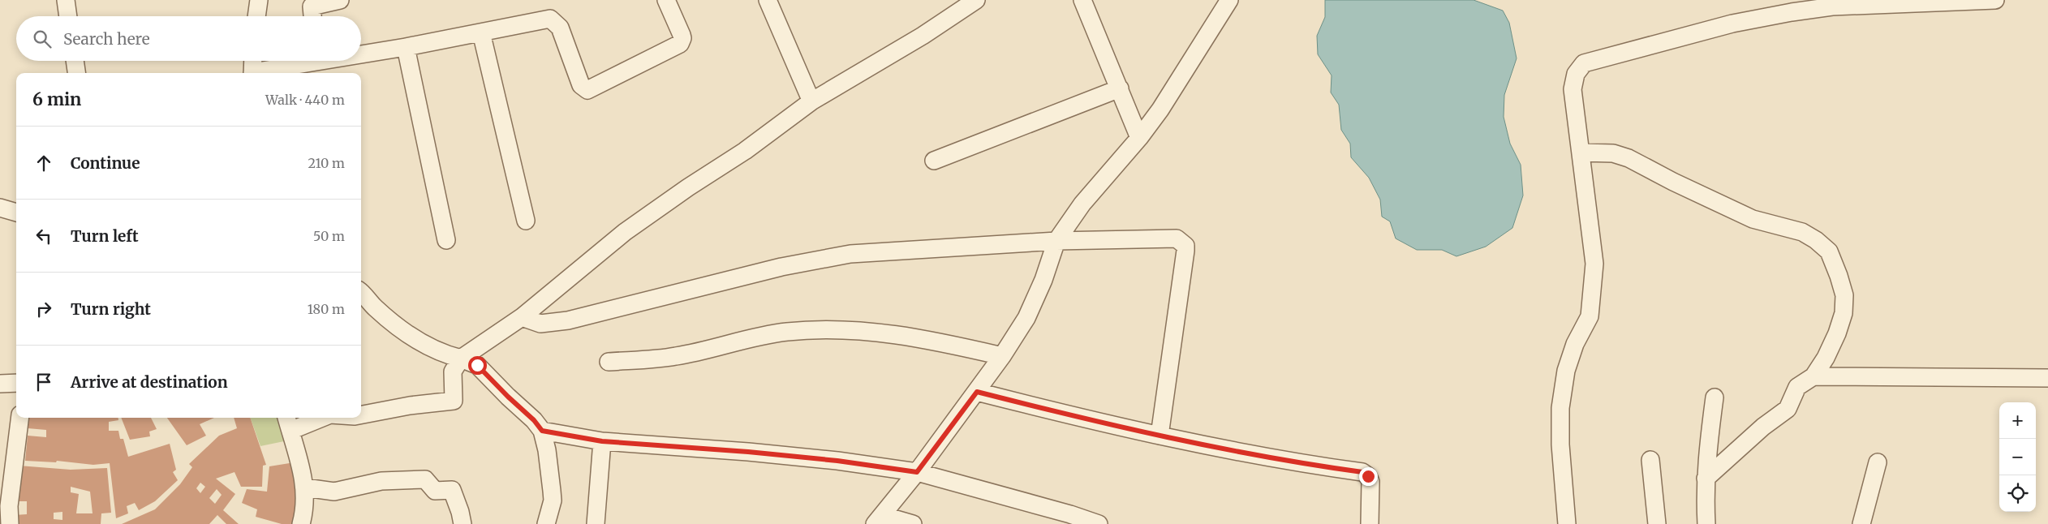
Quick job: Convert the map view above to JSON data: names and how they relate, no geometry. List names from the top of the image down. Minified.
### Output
{"page":{"search":"Search here","heading":["6 min","Walk · 440 m"],"list":[["Continue","210 m"],["Turn left","50 m"],["Turn right","180 m"],"Arrive at destination"],"map_buttons":["+","−"]}}
